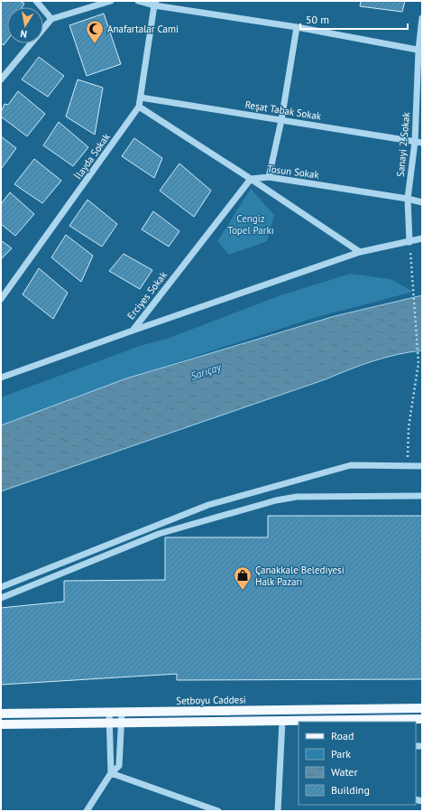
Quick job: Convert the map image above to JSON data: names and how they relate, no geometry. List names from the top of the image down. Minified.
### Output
{"streets":{"main road":["Setboyu Caddesi"],"street":["Reşat Tabak Sokak","Sanayi 2. Sokak","İlayda Sokak","Tosun Sokak","Erciyes Sokak"]},"crossings":[["Reşat Tabak Sokak","Sanayi 2. Sokak"],["Reşat Tabak Sokak","İlayda Sokak"],["Sanayi 2. Sokak","Tosun Sokak"],["Tosun Sokak","Erciyes Sokak"]],"water":["Sarıçay"],"parks":["Cengiz Topel Parkı"],"places":{"mosque":["Anafartalar Cami"],"shop":["Çanakkale Belediyesi Halk Pazarı"]},"legend":["Road","Park","Water","Building"],"scale_bar":"50 m","north":"bottom"}
